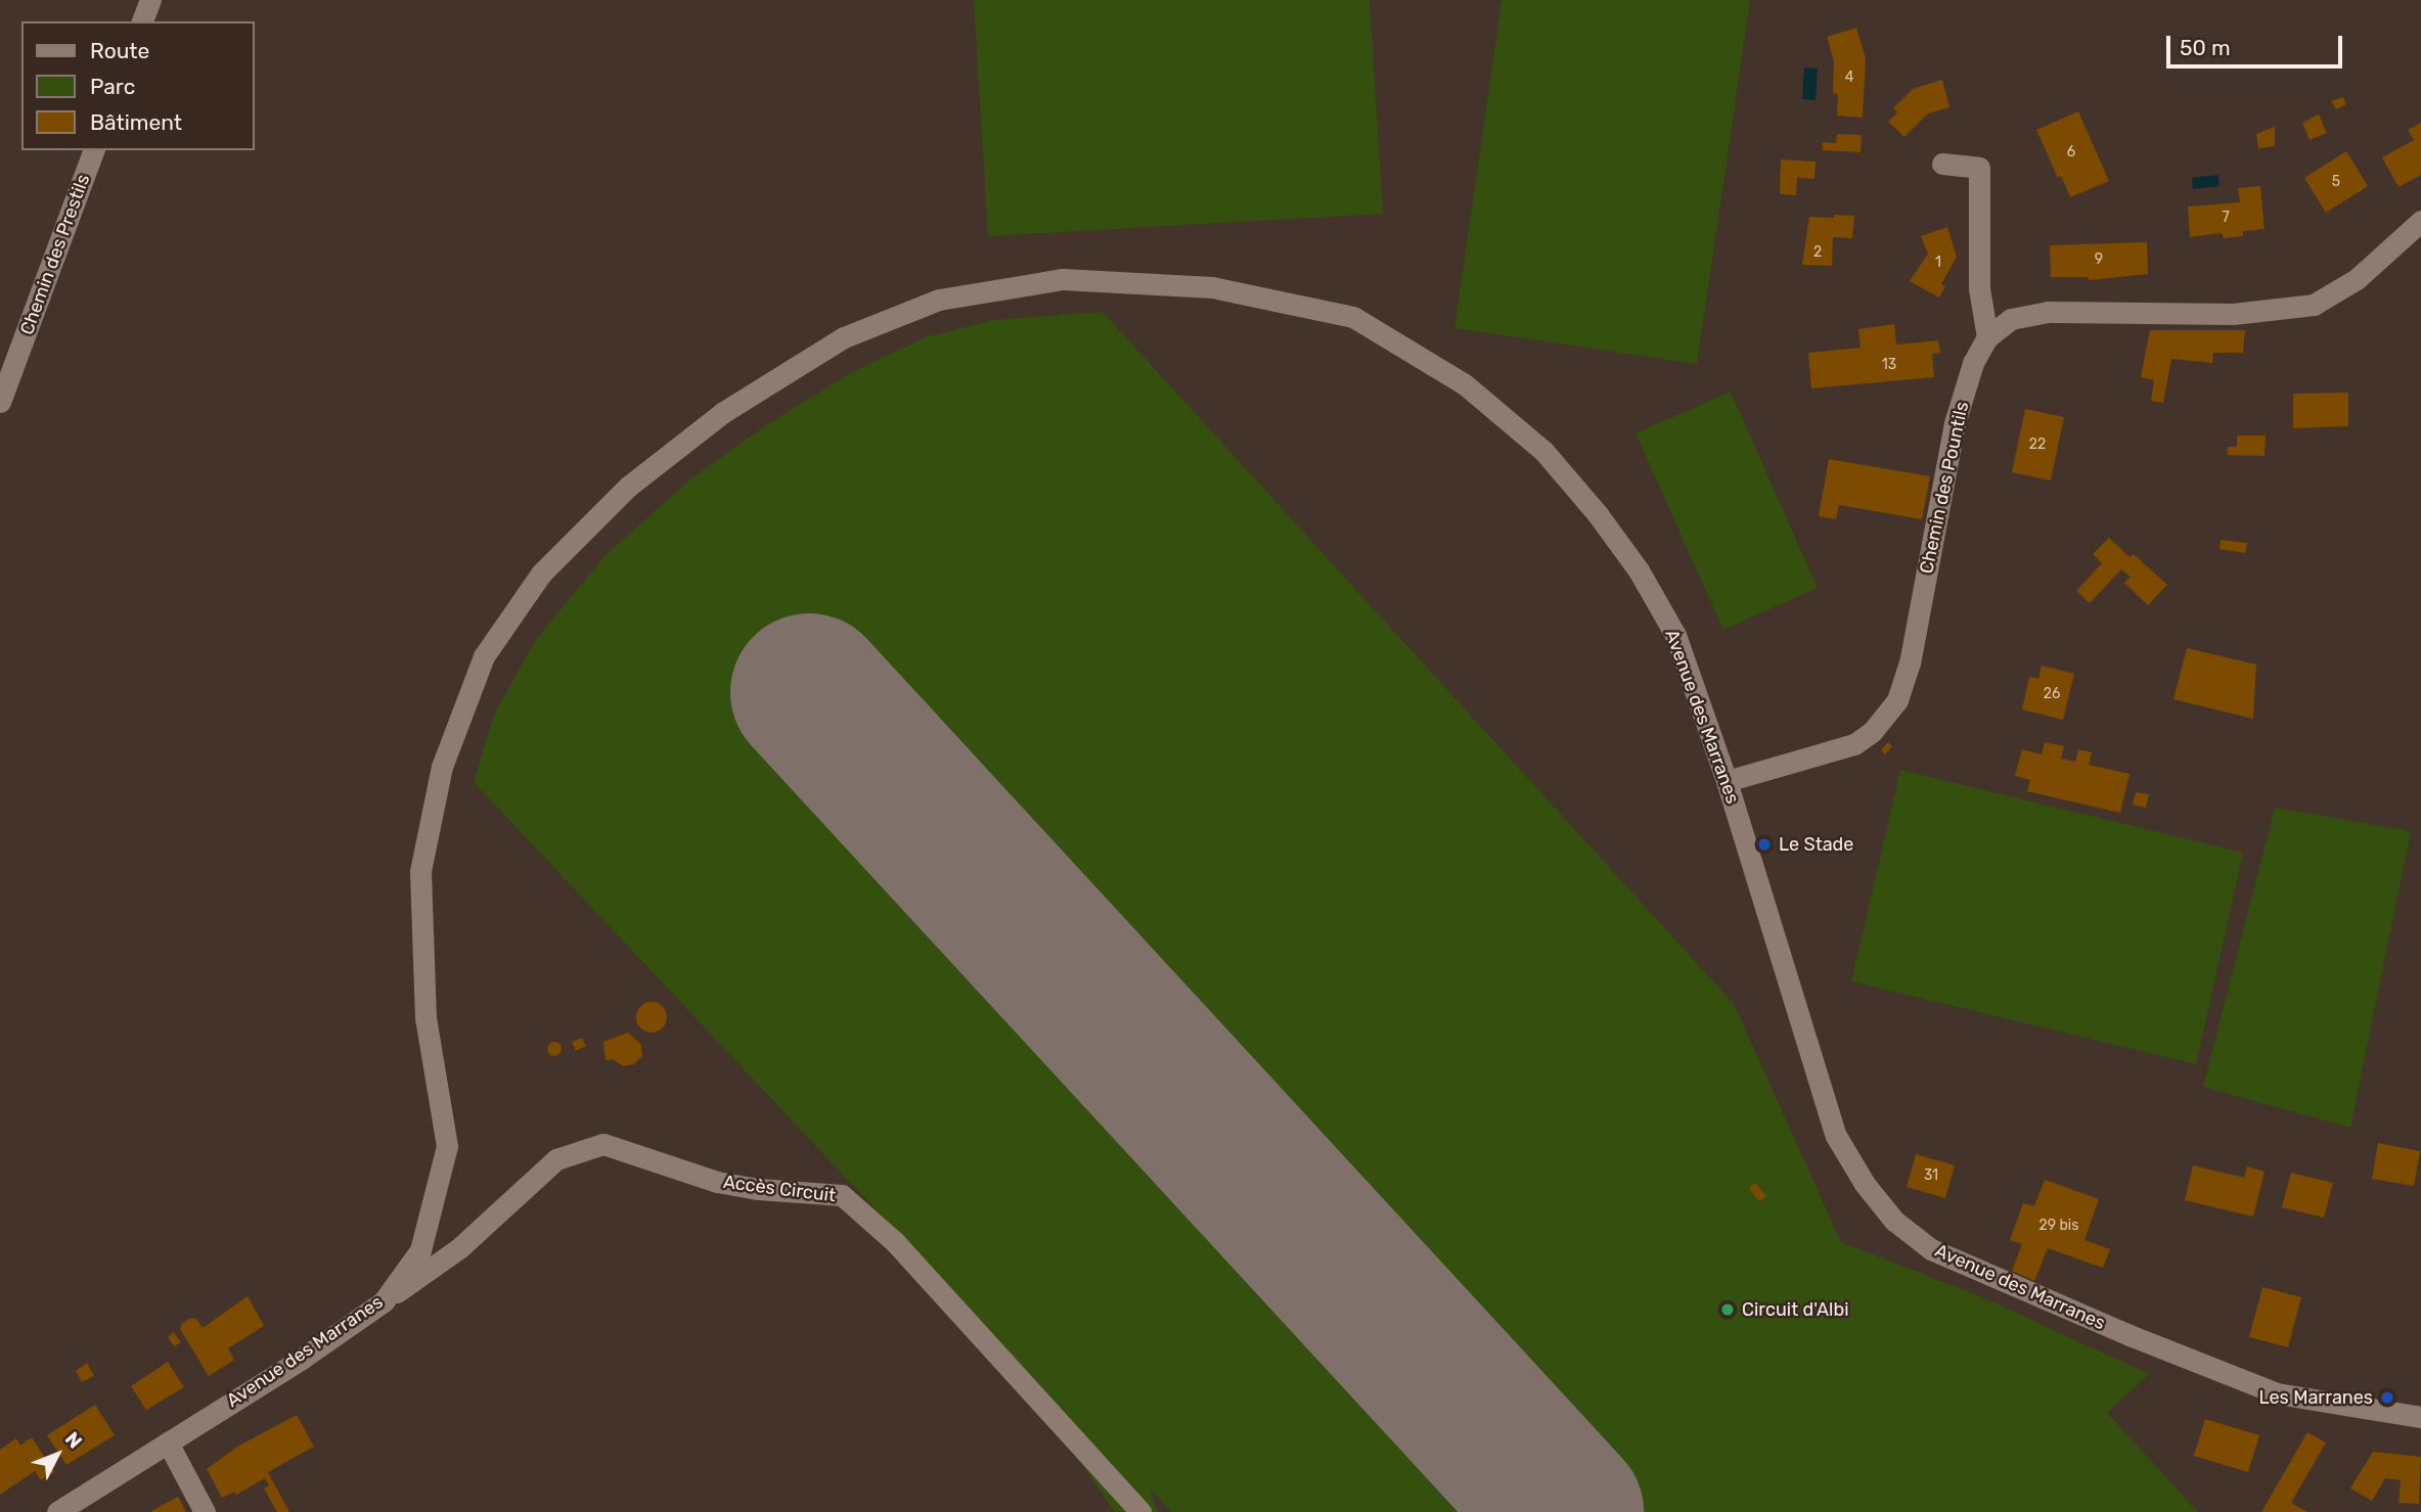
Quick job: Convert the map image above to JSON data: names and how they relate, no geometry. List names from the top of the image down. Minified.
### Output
{"streets":{"street":["Chemin des Prestils","Chemin des Pountils","Avenue des Marranes","Accès Circuit"]},"crossings":[["Chemin des Pountils","Avenue des Marranes"],["Avenue des Marranes","Accès Circuit"]],"places":["Le Stade","Circuit d'Albi","Les Marranes"],"house_numbers":["4","6","5","7","2","9","1","13","22","26","31","29 bis"],"legend":["Route","Parc","Bâtiment"],"scale_bar":"50 m","north":"top right"}
